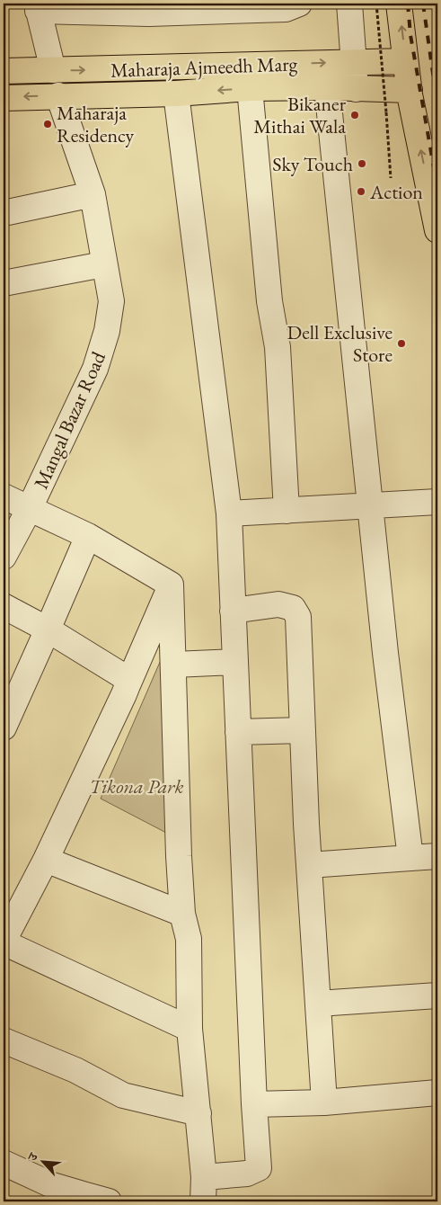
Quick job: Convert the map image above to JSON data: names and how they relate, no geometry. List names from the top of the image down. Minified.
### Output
{"streets":{"main road":["Maharaja Ajmeedh Marg"],"street":["Mangal Bazar Road"]},"crossings":[["Maharaja Ajmeedh Marg","Mangal Bazar Road"]],"parks":["Tikona Park"],"places":["Bikaner Mithai Wala","Maharaja Residency","Sky Touch","Action","Dell Exclusive Store"],"north":"top left"}
